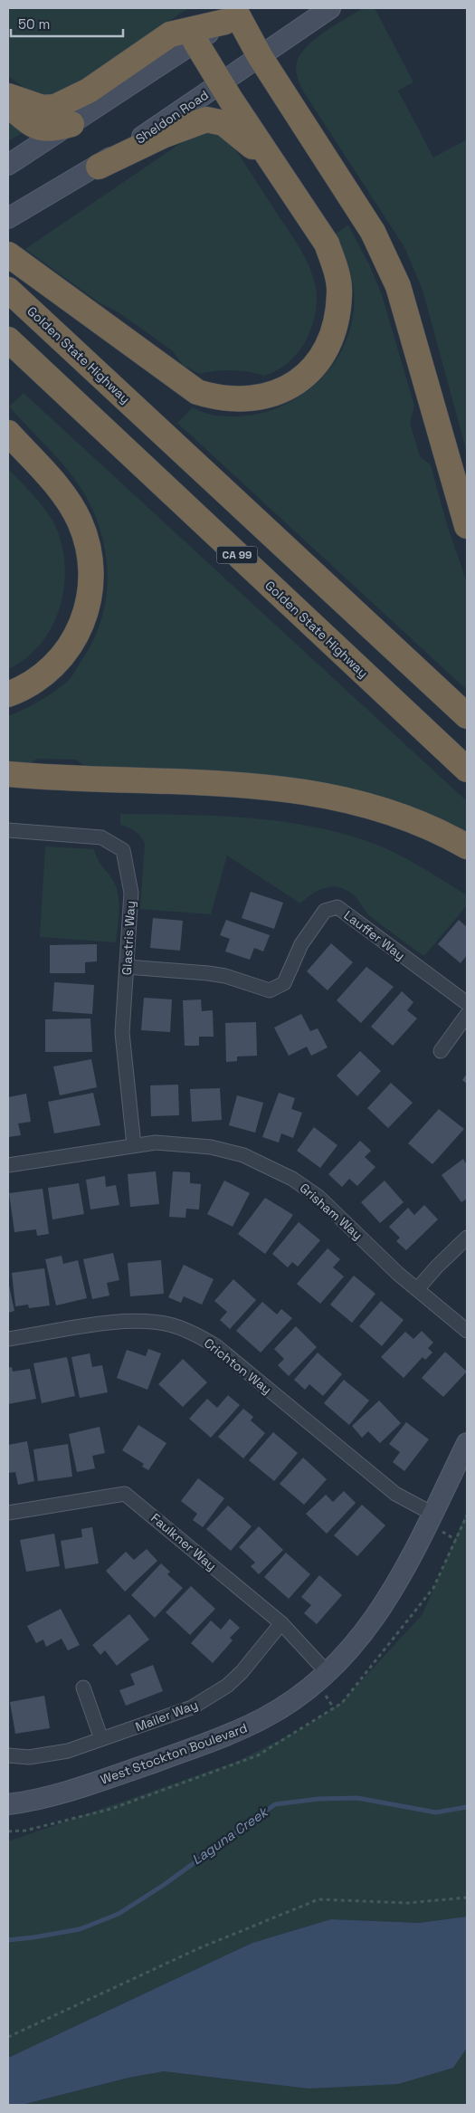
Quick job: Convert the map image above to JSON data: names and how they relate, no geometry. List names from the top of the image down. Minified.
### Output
{"streets":{"highway":["Golden State Highway","CA 99"],"main road":["Sheldon Road","West Stockton Boulevard"],"street":["Lauffer Way","Glastris Way","Grisham Way","Crichton Way","Faulkner Way","Mailer Way"]},"crossings":[["Lauffer Way","Glastris Way"],["Glastris Way","Grisham Way"],["Crichton Way","West Stockton Boulevard"],["Faulkner Way","Mailer Way"],["Faulkner Way","West Stockton Boulevard"]],"water":["Laguna Creek"],"scale_bar":"50 m"}
